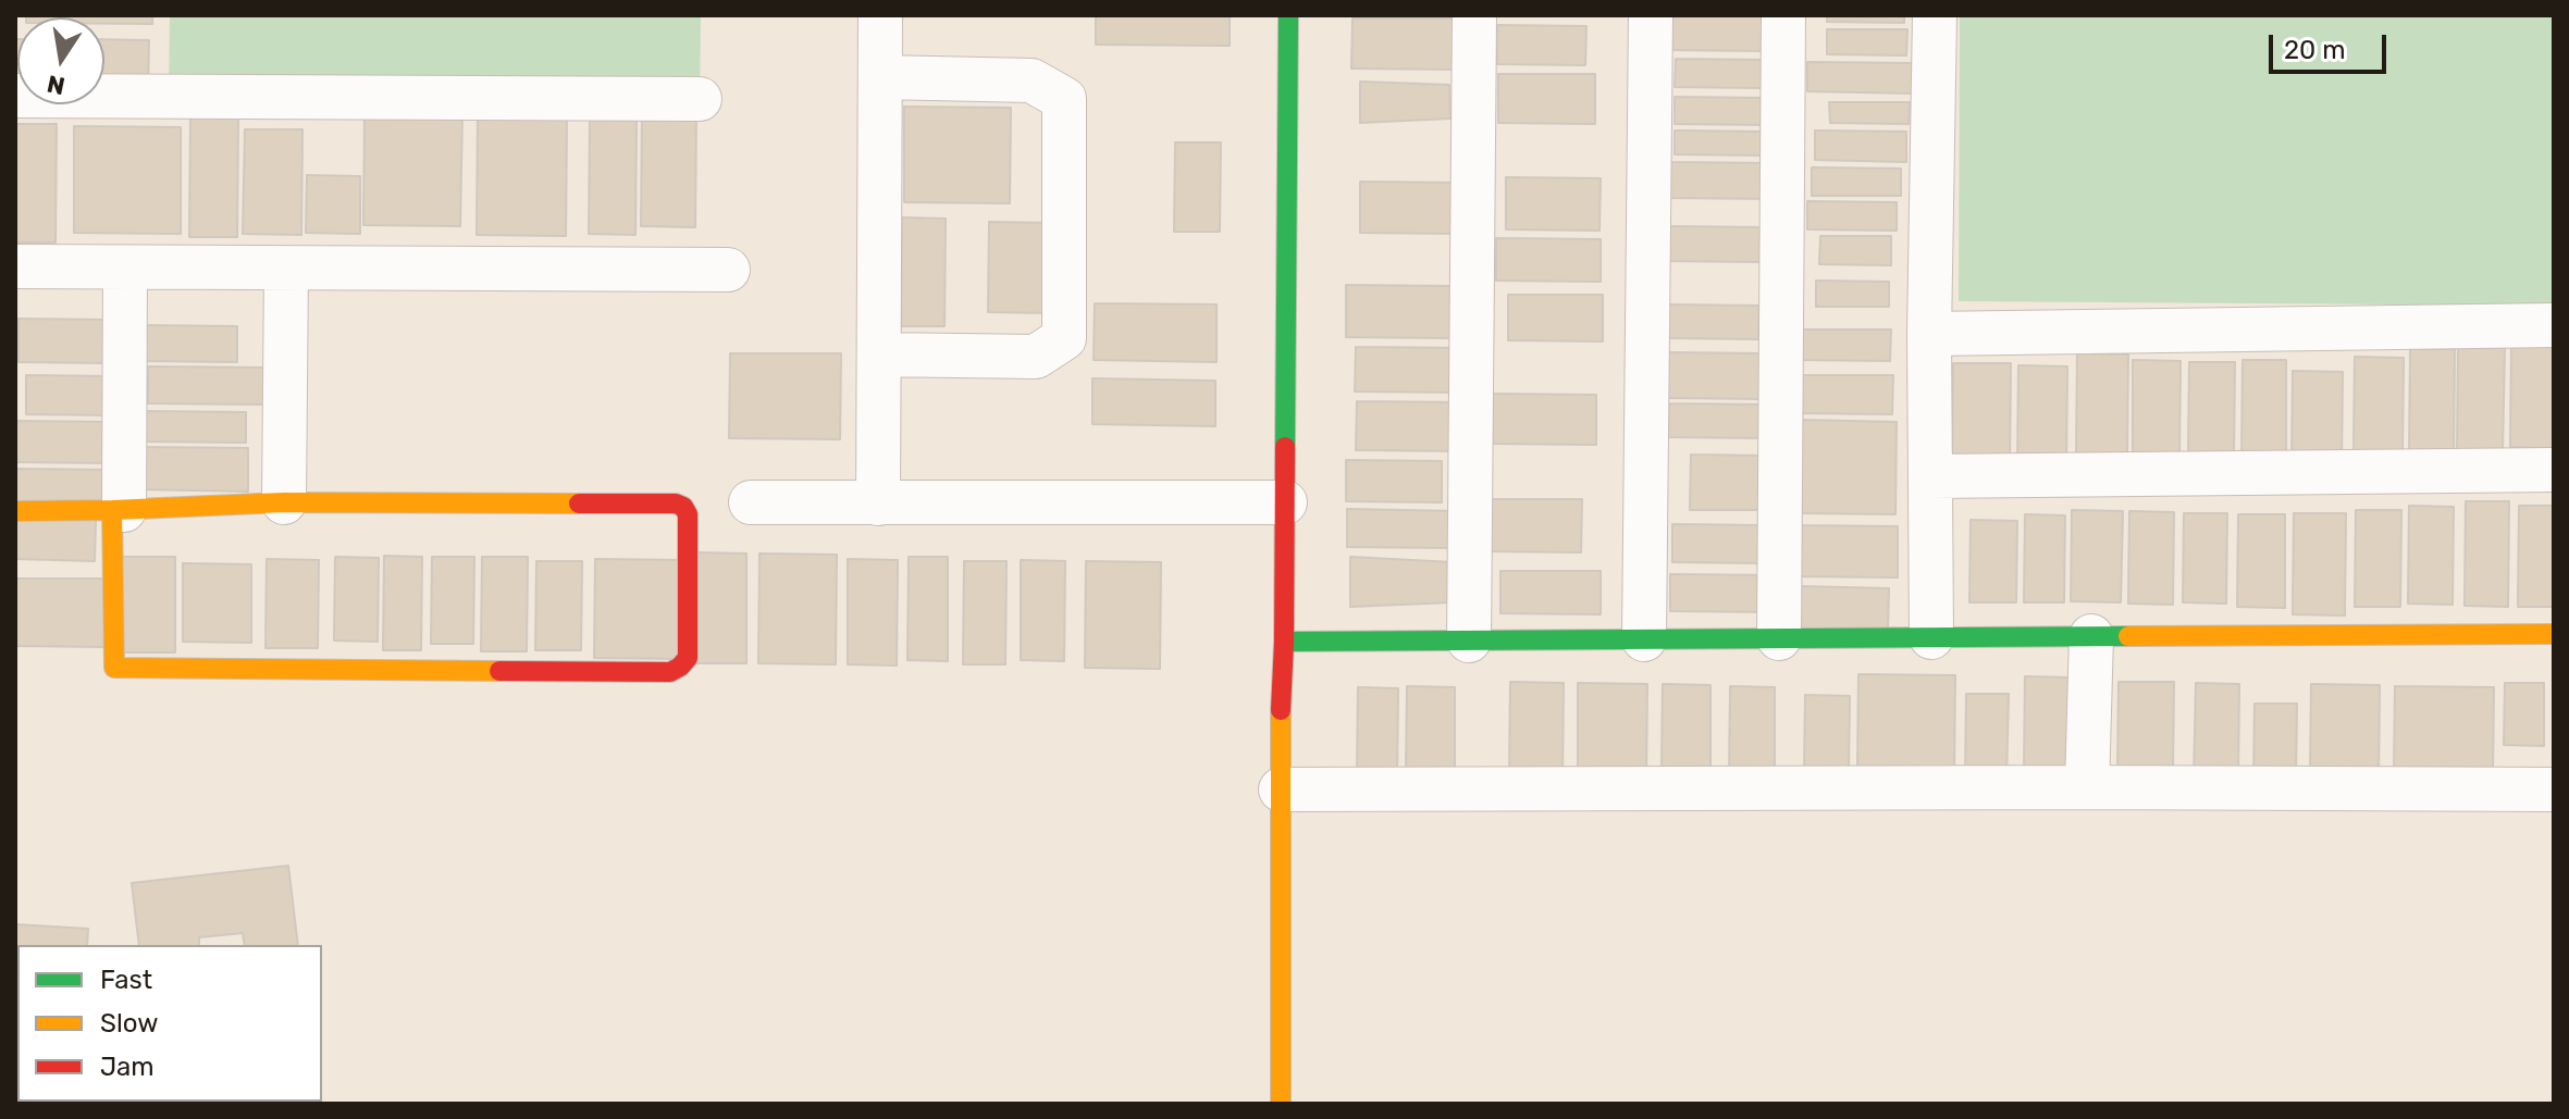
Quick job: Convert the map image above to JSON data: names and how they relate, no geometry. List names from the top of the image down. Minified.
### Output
{"legend":["Fast","Slow","Jam"],"scale_bar":"20 m","north":"bottom"}
